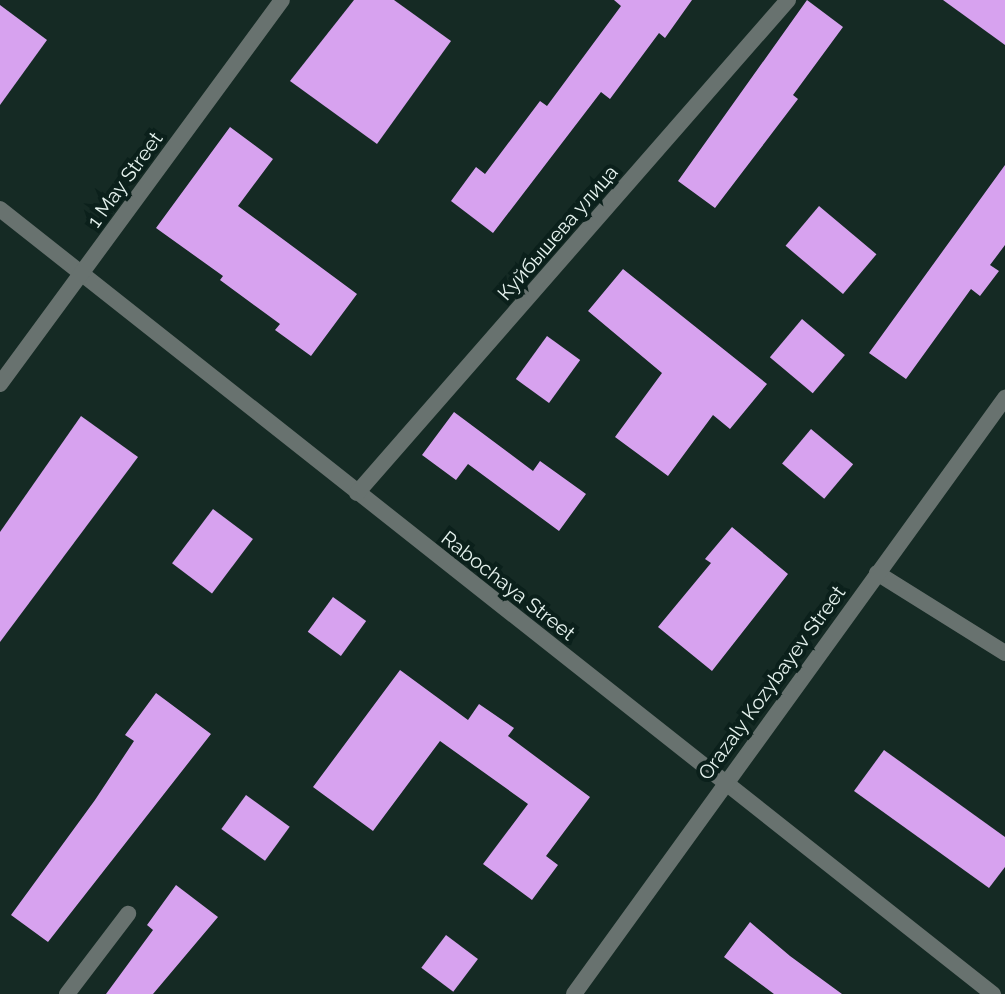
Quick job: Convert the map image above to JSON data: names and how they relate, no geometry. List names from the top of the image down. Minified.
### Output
{"streets":{"street":["1 May Street","Куйбышева улица","Rabochaya Street","Orazaly Kozybayev Street"]},"crossings":[["1 May Street","Rabochaya Street"],["Куйбышева улица","Rabochaya Street"],["Rabochaya Street","Orazaly Kozybayev Street"]]}
